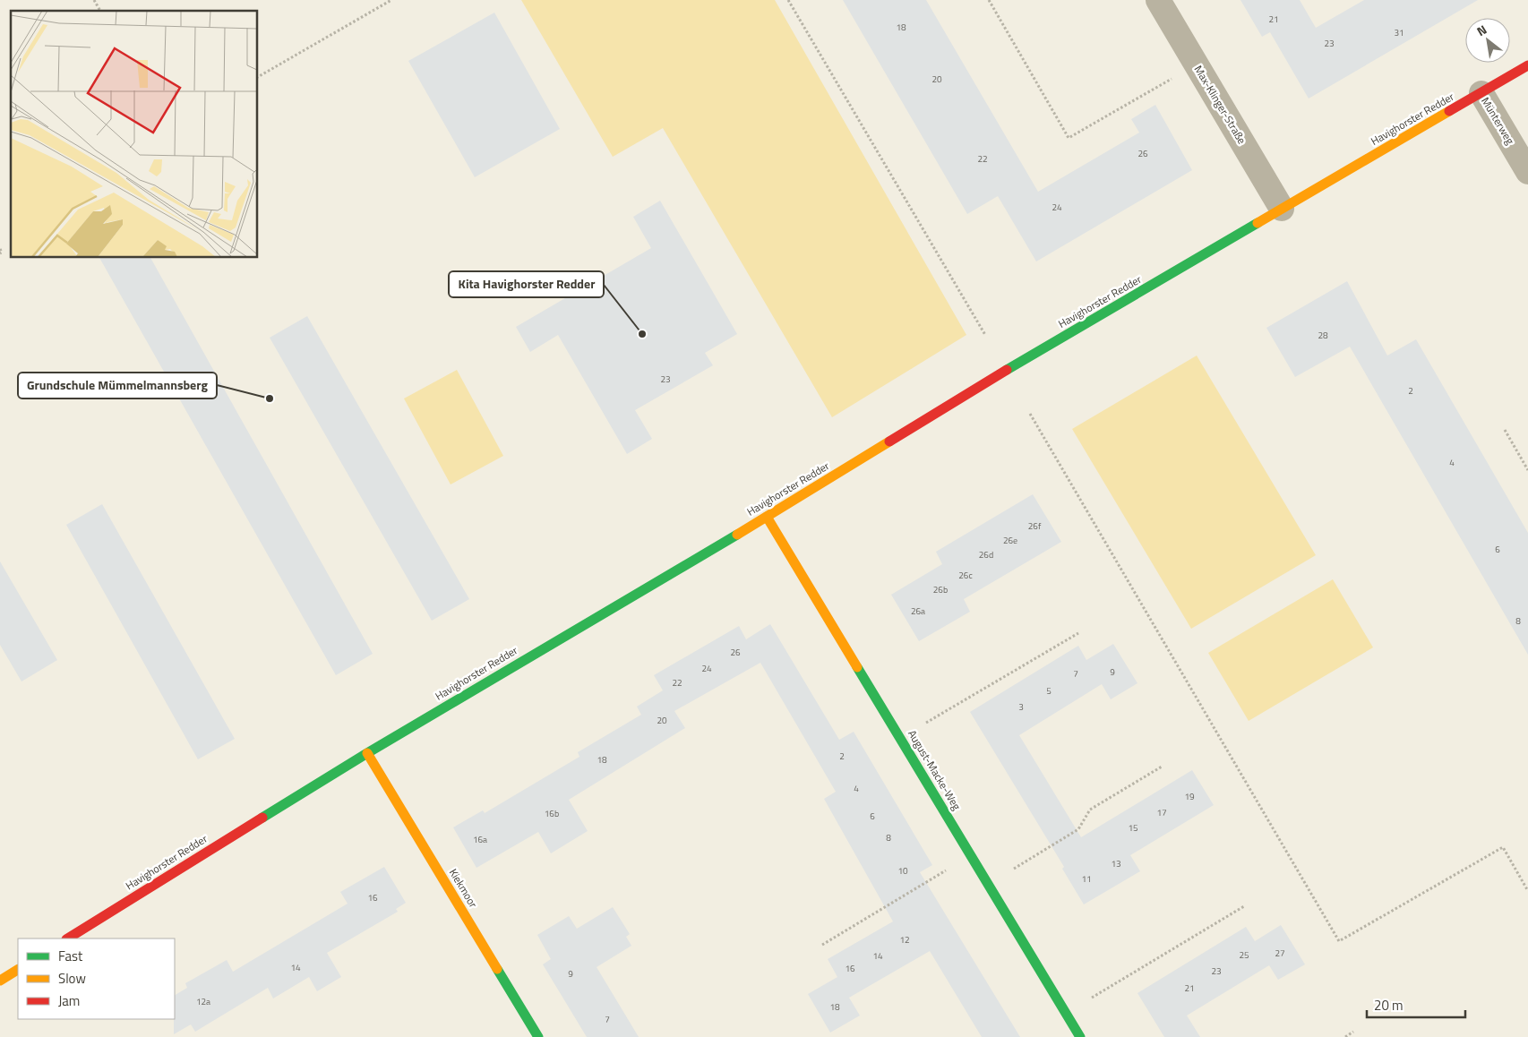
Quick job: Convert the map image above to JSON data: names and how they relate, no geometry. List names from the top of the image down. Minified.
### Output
{"streets":{"street":["Max-Klinger-Straße","Havighorster Redder","Münterweg","August-Macke-Weg","Kiekmoor"]},"crossings":[["Max-Klinger-Straße","Havighorster Redder"],["Havighorster Redder","Münterweg"],["Havighorster Redder","August-Macke-Weg"],["Havighorster Redder","Kiekmoor"]],"places":["Kita Havighorster Redder","Grundschule Mümmelmannsberg"],"house_numbers":["21","18","31","23","20","26","22","24","28","23","2","4","26f","26e","6","26d","26c","26b","26a","8","26","24","9","7","22","5","3","20","2","18","4","19","17","16b","6","15","8","16a","13","10","11","16","12","27","25","14","14","16","23","9","21","12a","18","7"],"legend":["Fast","Slow","Jam"],"scale_bar":"20 m","north":"top left"}
